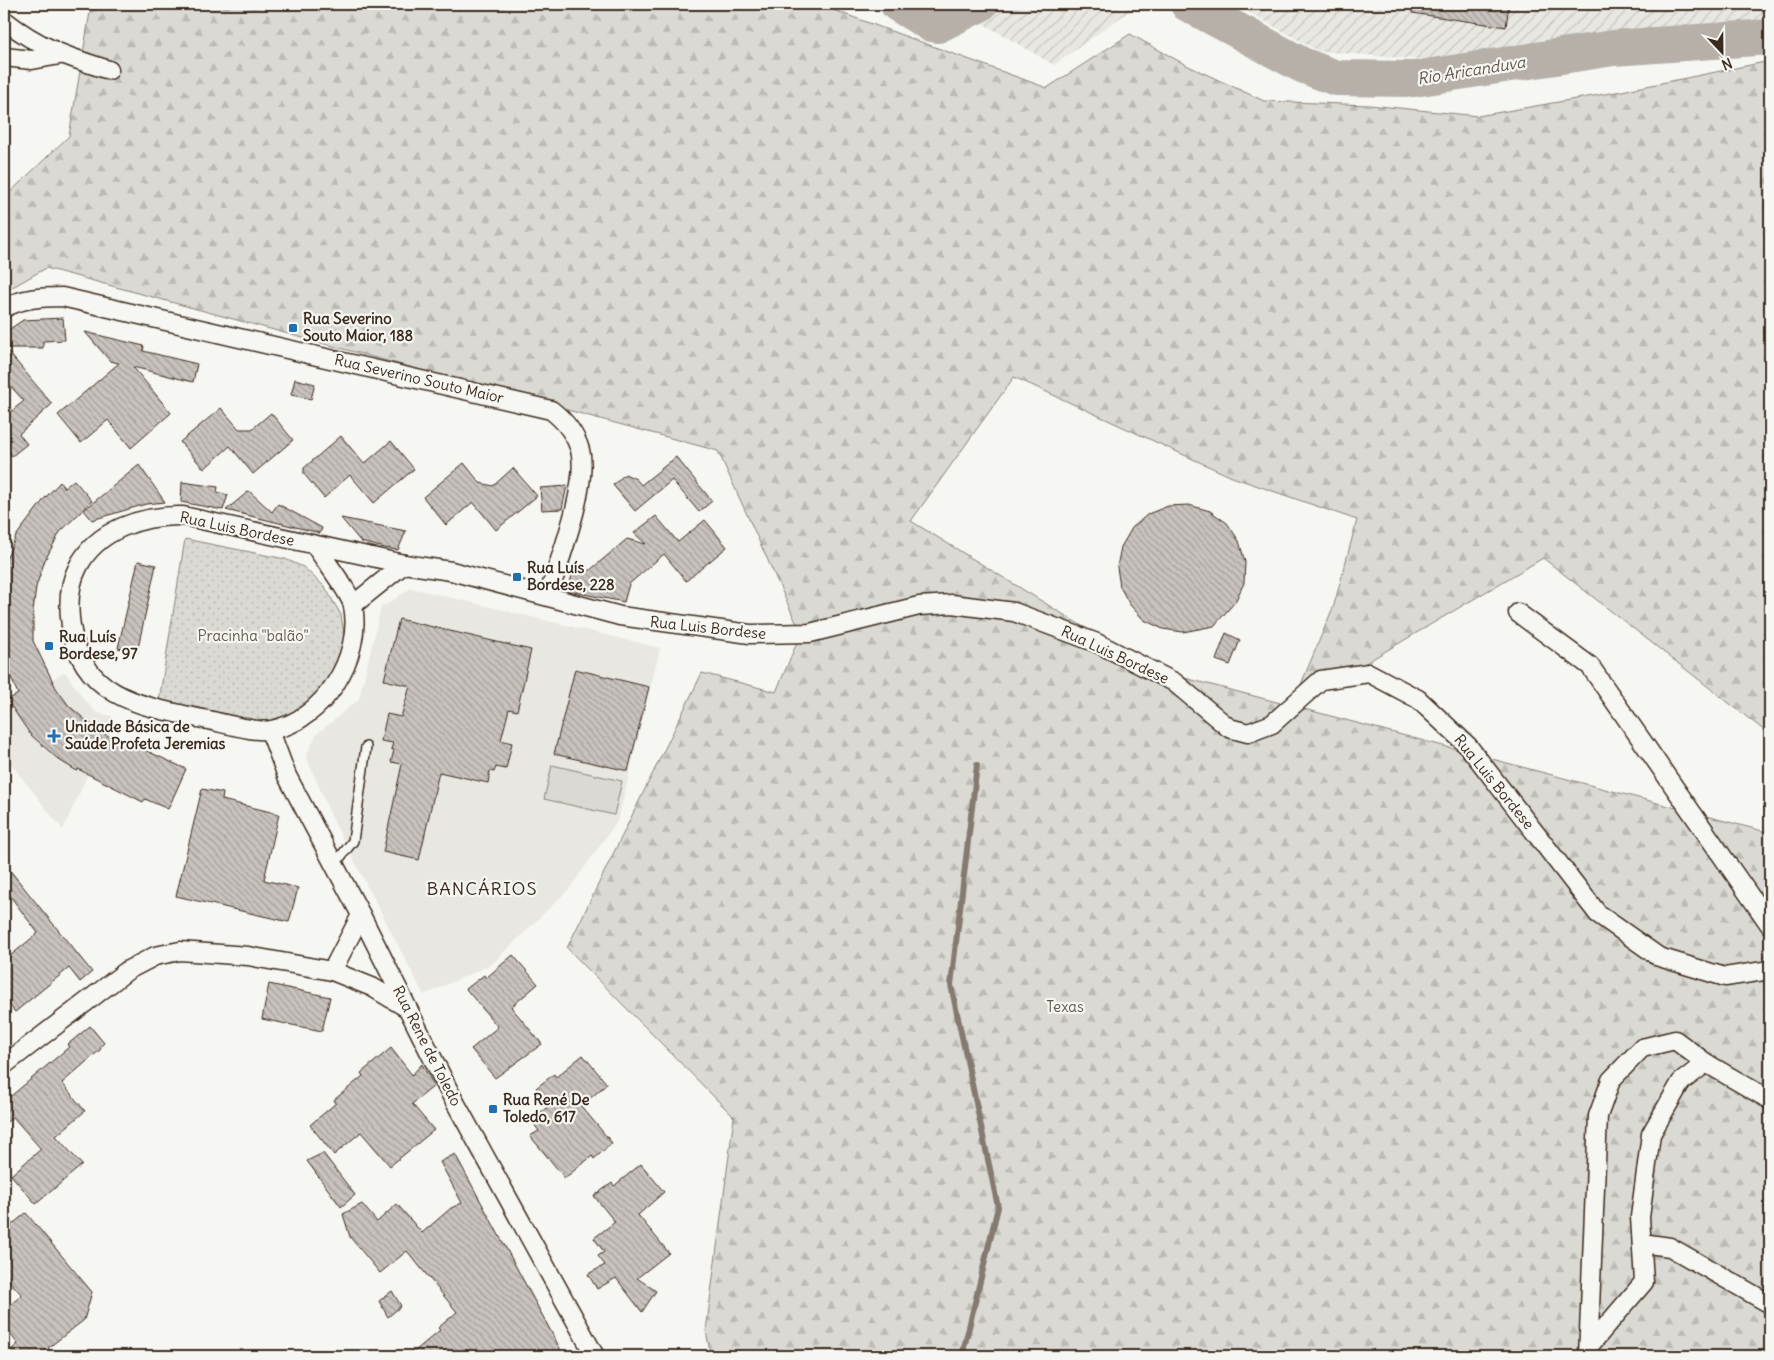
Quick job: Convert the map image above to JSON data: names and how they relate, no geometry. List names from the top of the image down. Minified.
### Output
{"streets":{"street":["Rua Severino Souto Maior","Rua Luis Bordese","Rua Rene de Toledo"]},"crossings":[["Rua Severino Souto Maior","Rua Luis Bordese"],["Rua Luis Bordese","Rua Rene de Toledo"]],"districts":["BANCÁRIOS"],"water":["Rio Aricanduva"],"parks":["Pracinha \"balão\"","Texas"],"places":{"transit":["Rua Severino Souto Maior, 188","Rua Luís Bordese, 228","Rua Luís Bordese, 97","Rua René De Toledo, 617"],"health":["Unidade Básica de Saúde Profeta Jeremias"]},"north":"bottom"}
